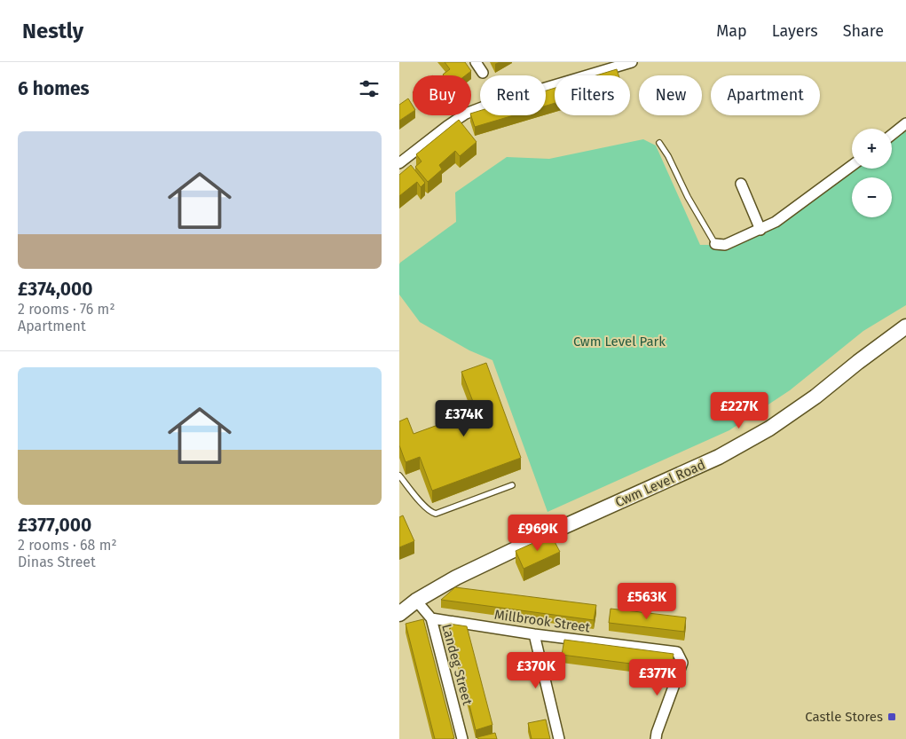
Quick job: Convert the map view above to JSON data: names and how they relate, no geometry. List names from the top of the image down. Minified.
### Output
{"streets":{"street":["Cwm Level Road","Millbrook Street","Landeg Street"]},"crossings":[["Cwm Level Road","Landeg Street"],["Millbrook Street","Landeg Street"]],"parks":["Cwm Level Park"],"places":{"transit":["Castle Stores"]},"page":{"header":"Nestly","nav":["Map","Layers","Share"],"heading":"6 homes","chip":["Buy","Rent","Filters","New","Apartment"],"list":[{"name":"£374,000","note":"2 rooms · 76 m² · Apartment"},{"name":"£377,000","note":"2 rooms · 68 m² · Dinas Street"}],"map_buttons":["+","−"],"price":["£227K","£374K","£969K","£563K","£370K","£377K"]}}
